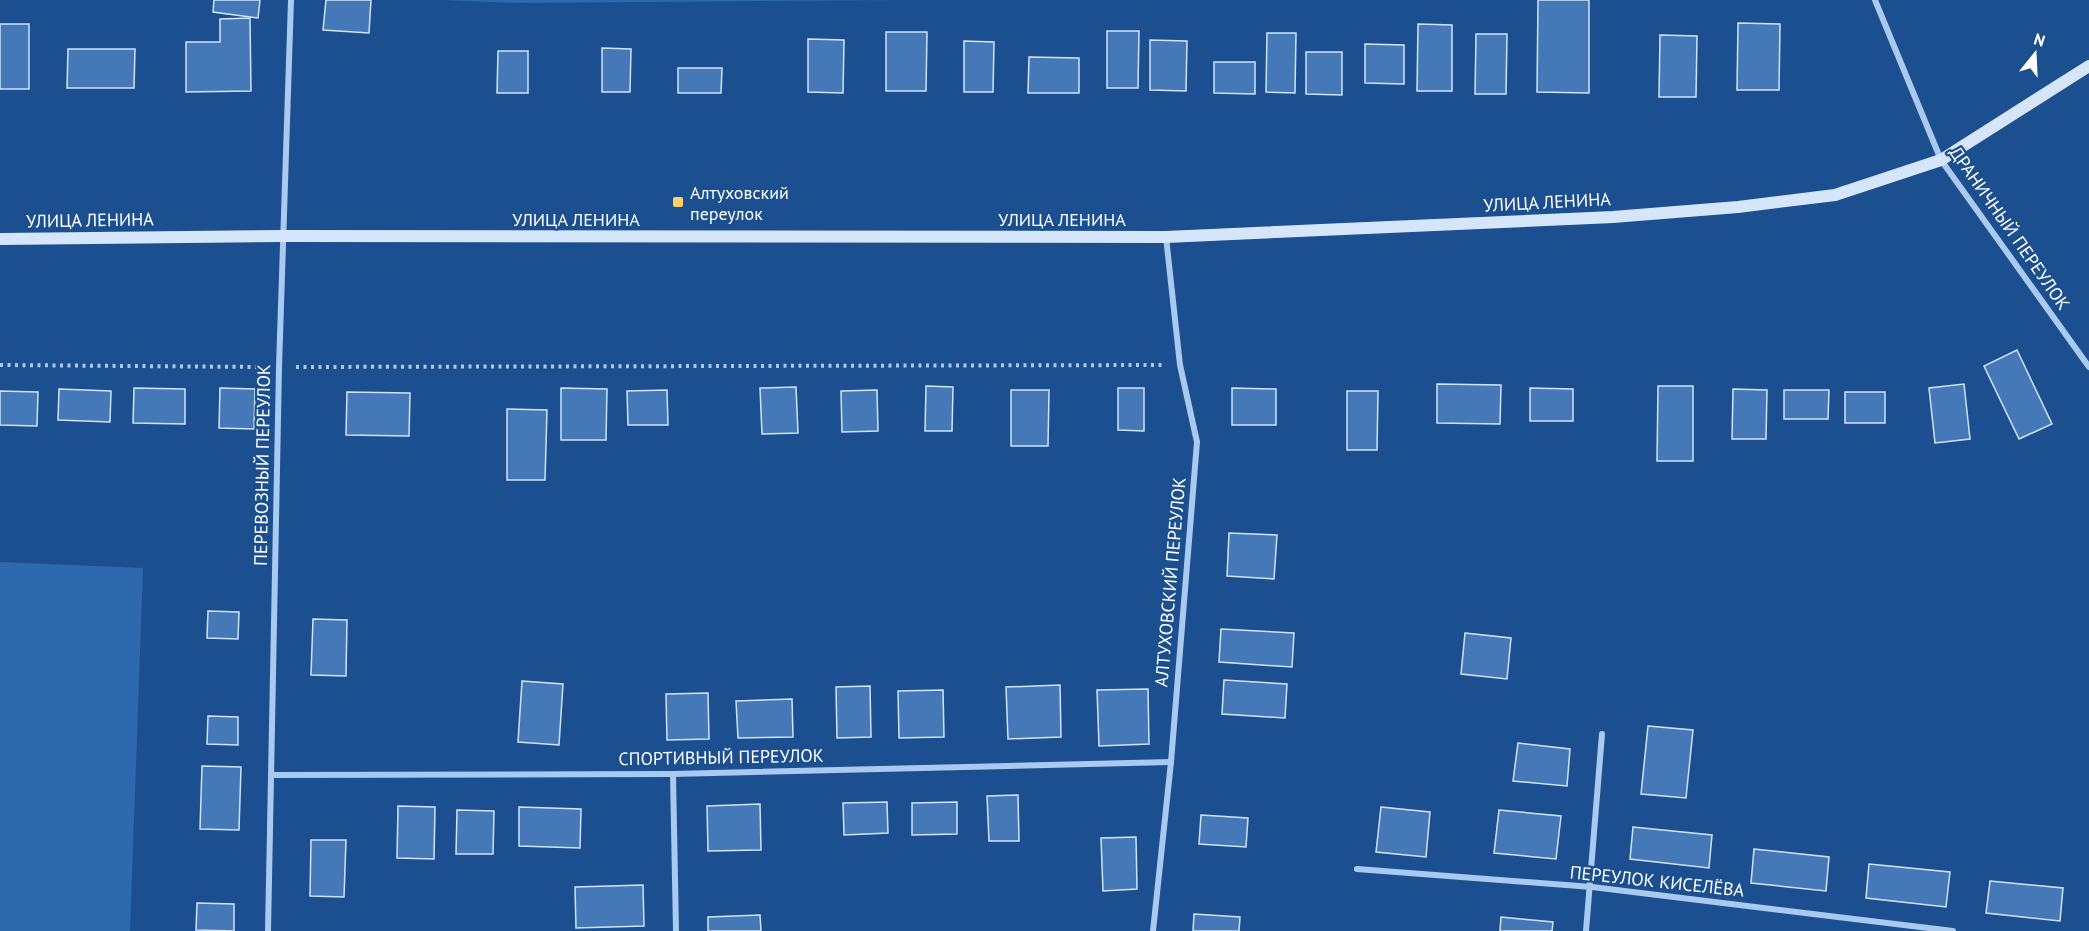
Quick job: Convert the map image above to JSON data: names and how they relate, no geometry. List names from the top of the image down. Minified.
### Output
{"streets":{"main road":["УЛИЦА ЛЕНИНА"],"street":["ДРАНИЧНЫЙ ПЕРЕУЛОК","ПЕРЕВОЗНЫЙ ПЕРЕУЛОК","АЛТУХОВСКИЙ ПЕРЕУЛОК","СПОРТИВНЫЙ ПЕРЕУЛОК","ПЕРЕУЛОК КИСЕЛЁВА"]},"crossings":[["УЛИЦА ЛЕНИНА","ДРАНИЧНЫЙ ПЕРЕУЛОК"],["УЛИЦА ЛЕНИНА","ПЕРЕВОЗНЫЙ ПЕРЕУЛОК"],["УЛИЦА ЛЕНИНА","АЛТУХОВСКИЙ ПЕРЕУЛОК"],["ПЕРЕВОЗНЫЙ ПЕРЕУЛОК","СПОРТИВНЫЙ ПЕРЕУЛОК"],["АЛТУХОВСКИЙ ПЕРЕУЛОК","СПОРТИВНЫЙ ПЕРЕУЛОК"]],"places":{"transit":["Алтуховский переулок"]},"north":"top"}
